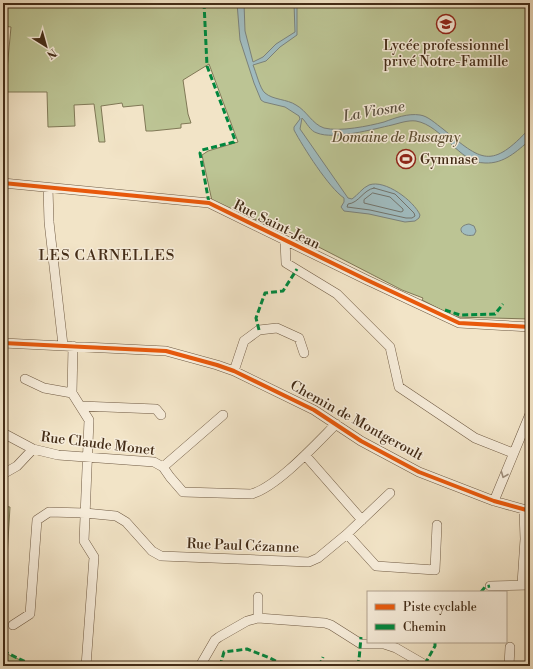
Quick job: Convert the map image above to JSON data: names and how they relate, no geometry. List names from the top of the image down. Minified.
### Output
{"streets":{"street":["Rue Saint-Jean","Chemin de Montgeroult","Rue Claude Monet","Rue Paul Cézanne"]},"districts":["LES CARNELLES"],"water":["La Viosne"],"parks":["Domaine de Busagny"],"places":{"school or university":["Lycée professionnel privé Notre-Famille"],"sports":["Gymnase"]},"legend":["Piste cyclable","Chemin"],"north":"bottom right"}
